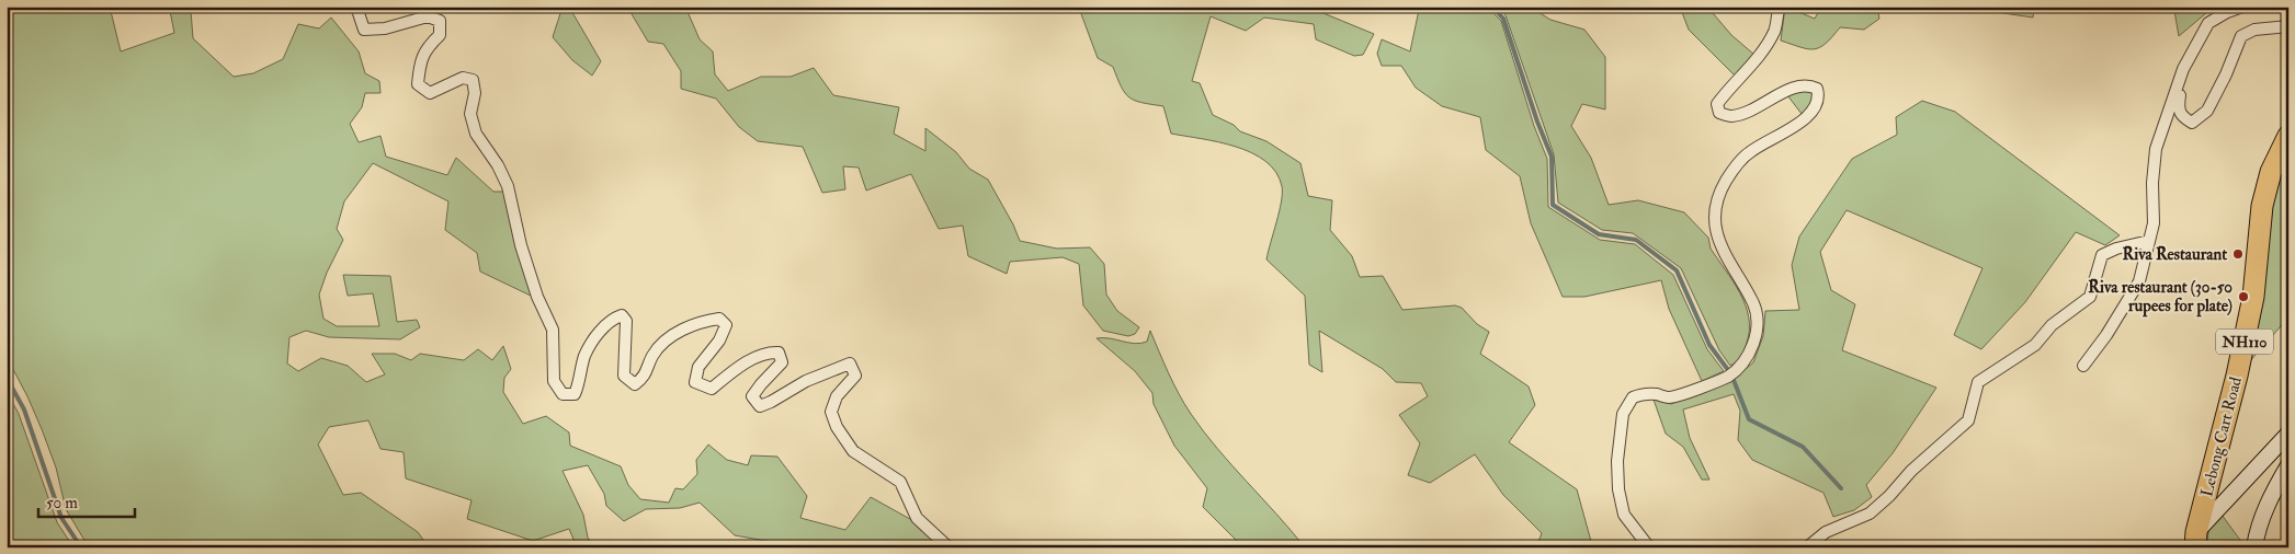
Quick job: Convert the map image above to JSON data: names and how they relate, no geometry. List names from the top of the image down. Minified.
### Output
{"streets":{"highway":["NH110","Lebong Cart Road"]},"places":["Riva Restaurant","Riva restaurant (30-50 rupees for plate)"],"scale_bar":"50 m"}
